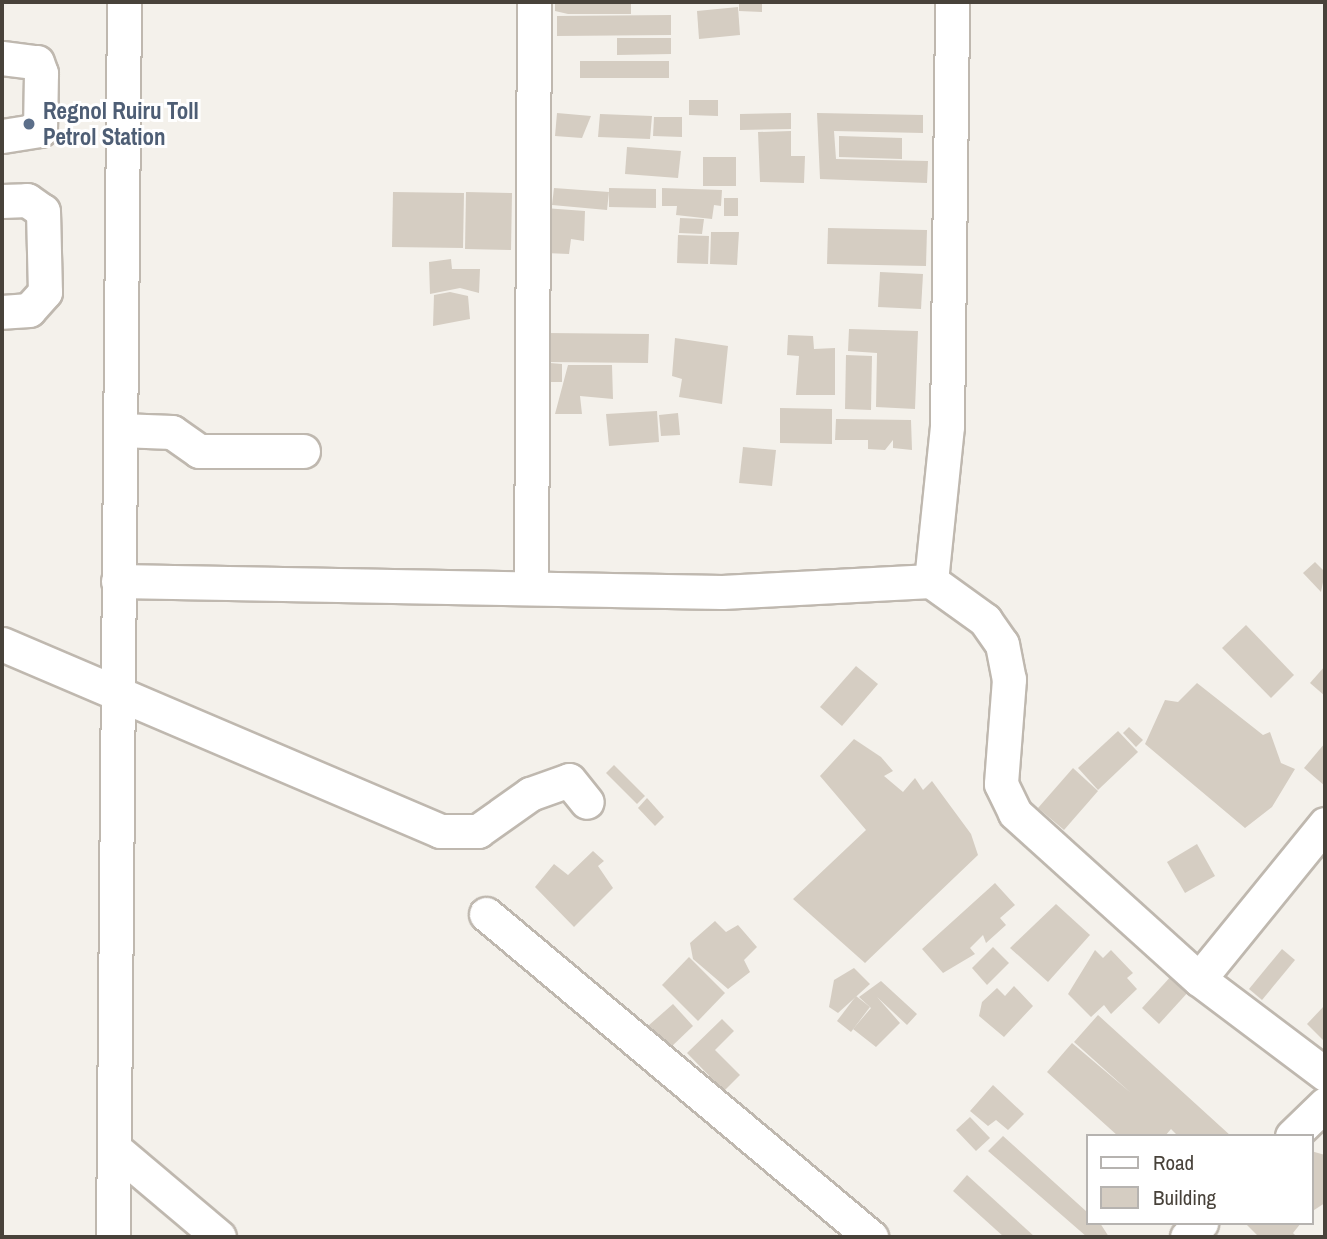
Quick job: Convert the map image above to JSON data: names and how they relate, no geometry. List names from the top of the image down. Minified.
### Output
{"places":["Regnol Ruiru Toll Petrol Station"],"legend":["Road","Building"]}
